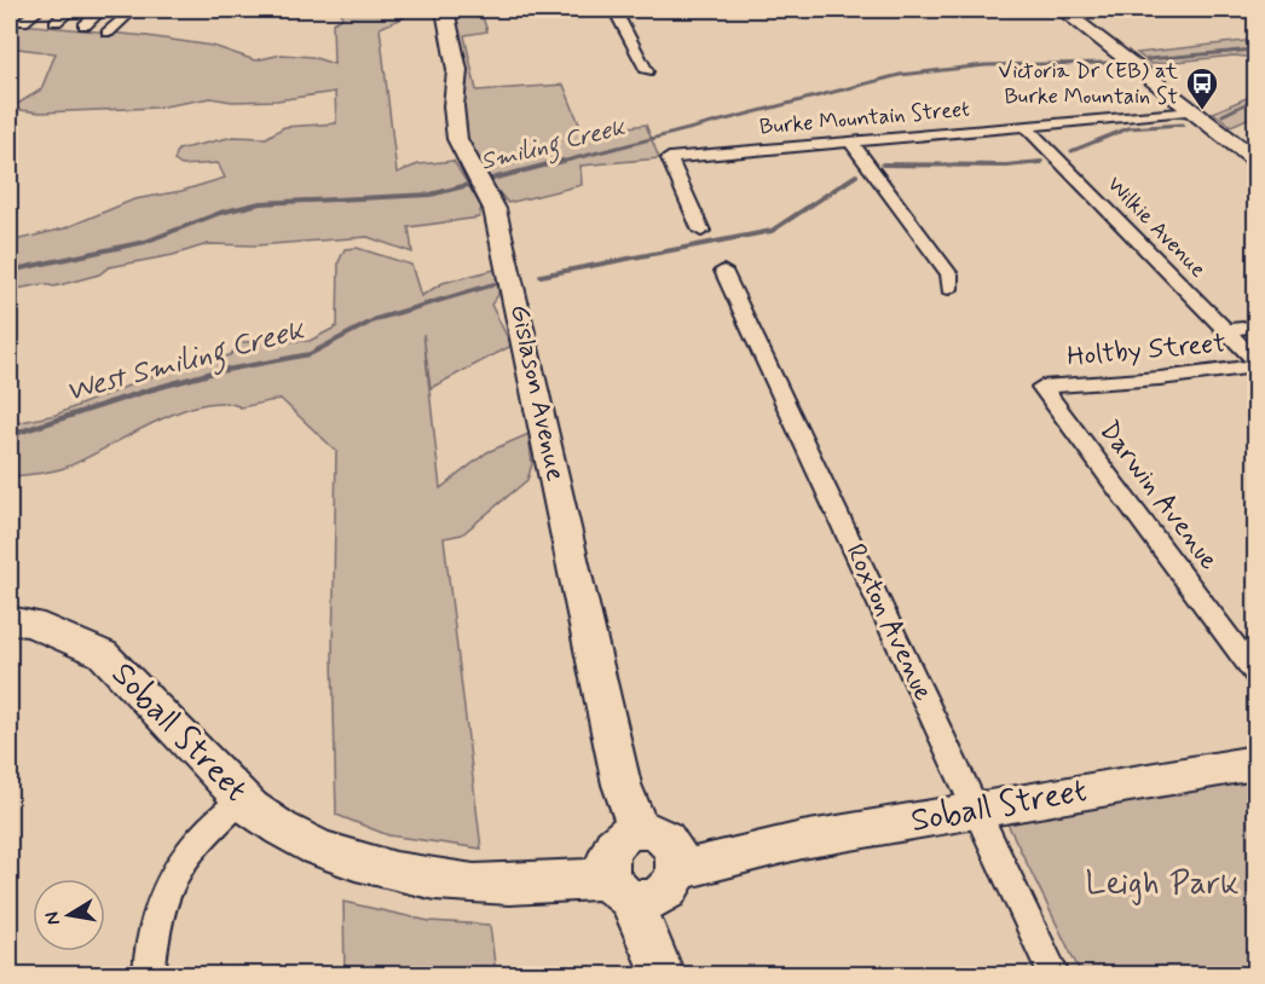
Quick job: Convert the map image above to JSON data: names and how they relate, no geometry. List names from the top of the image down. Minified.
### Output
{"streets":{"street":["Burke Mountain Street","Wilkie Avenue","Holtby Street","Gislason Avenue","Darwin Avenue","Roxton Avenue","Soball Street"]},"crossings":[["Burke Mountain Street","Wilkie Avenue"],["Wilkie Avenue","Holtby Street"],["Holtby Street","Darwin Avenue"],["Gislason Avenue","Soball Street"],["Roxton Avenue","Soball Street"]],"water":["Smiling Creek","West Smiling Creek"],"parks":["Leigh Park"],"places":{"bus stop":["Victoria Dr (EB) at Burke Mountain St"]},"north":"left"}
